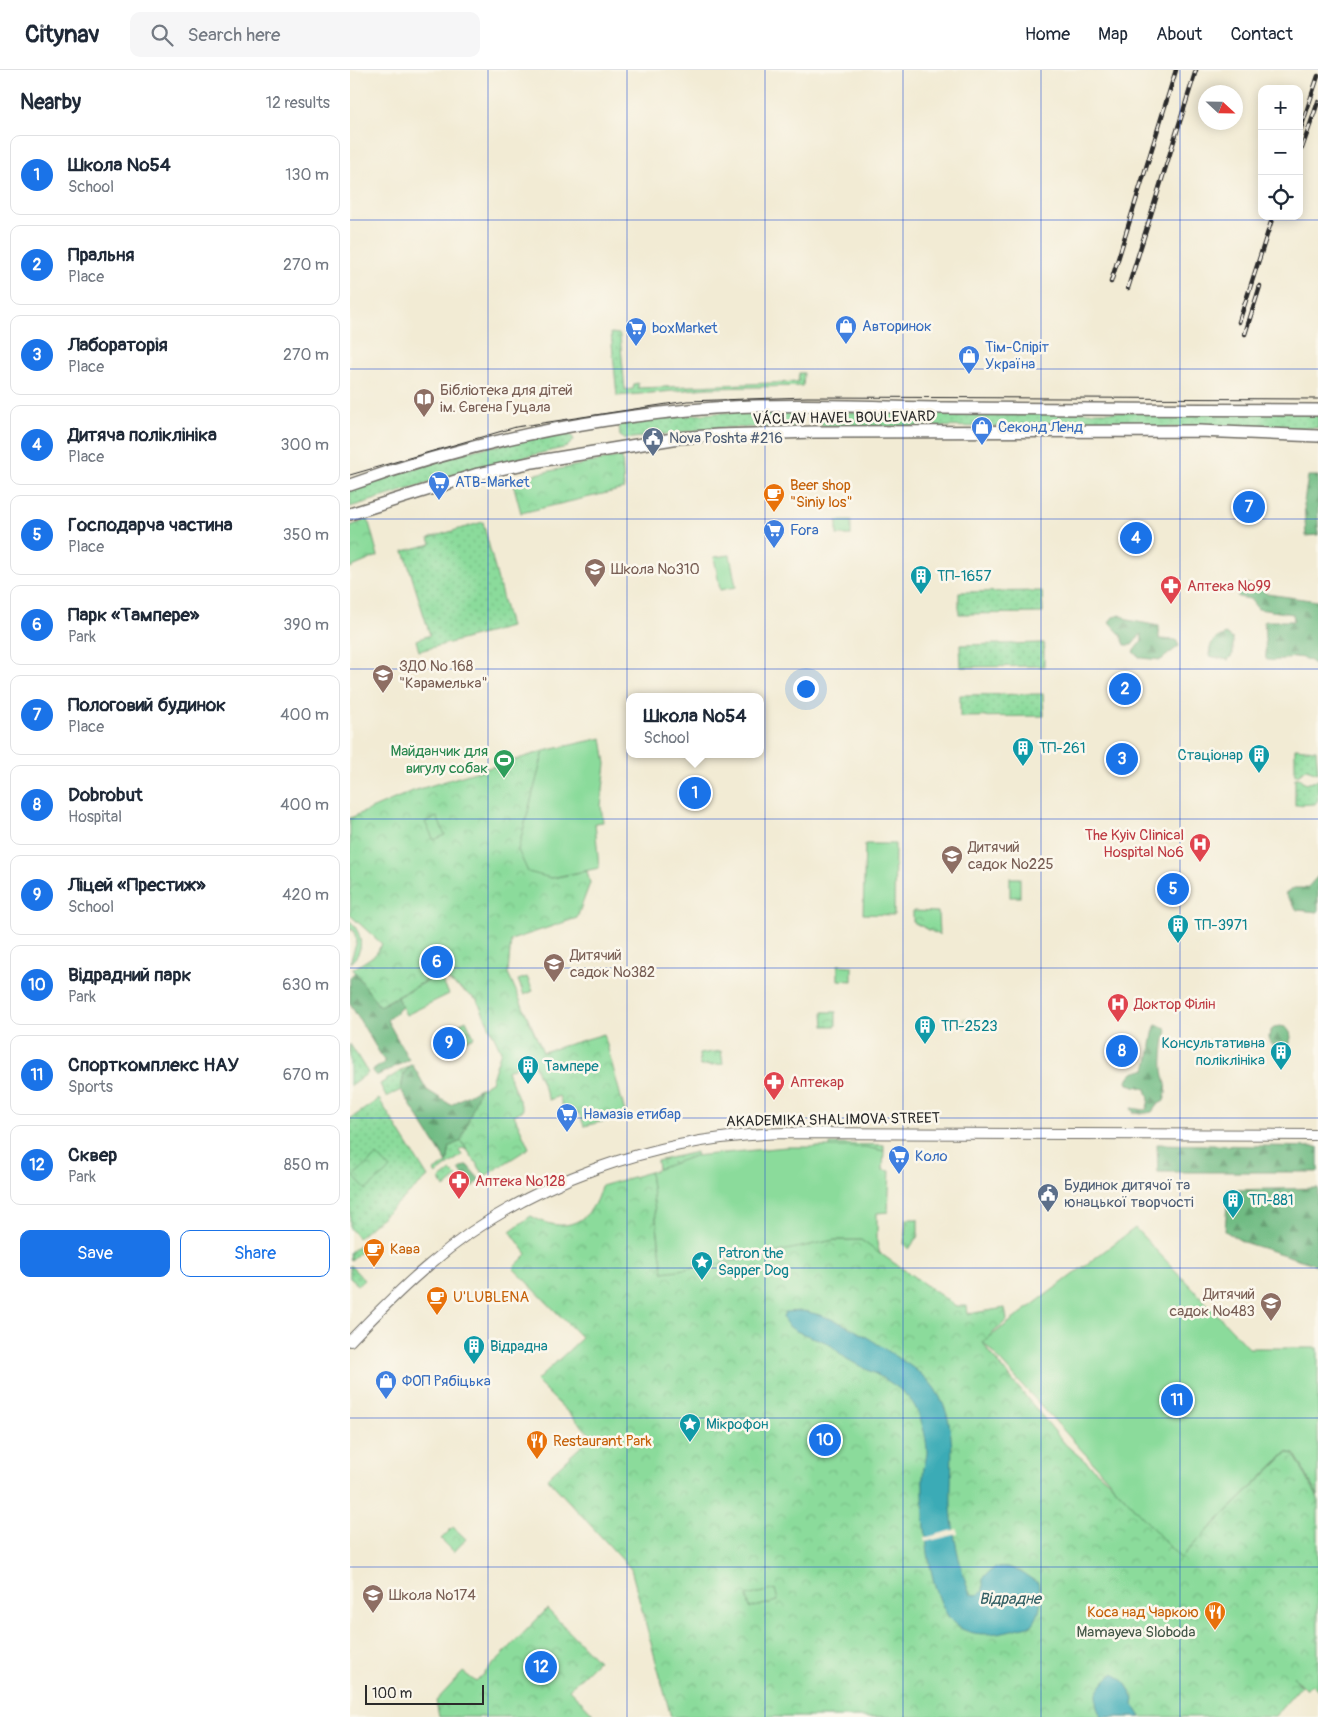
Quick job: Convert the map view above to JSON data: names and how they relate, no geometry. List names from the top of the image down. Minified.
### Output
{"streets":{"main road":["VÁCLAV HAVEL BOULEVARD"],"street":["AKADEMIKA SHALIMOVA STREET"]},"water":["Відрадне"],"parks":["Mamayeva Sloboda"],"places":{"shop":["Авторинок","Тім-Спіріт Україна","Секонд Ленд","ФОП Рябіцька"],"supermarket":["boxMarket","ATB-Market","Fora","Намазів етибар","Коло"],"library":["Бібліотека для дітей ім. Євгена Гуцала"],"public building":["Nova Poshta #216","Будинок дитячої та юнацької творчості"],"cafe":["Beer shop \"Siniy los\"","Кава","U'LUBLENA"],"school or university":["Школа №310","ЗДО № 168 \"Карамелька\"","Дитячий садок №225","Дитячий садок №382","Дитячий садок №483","Школа №174"],"building":["ТП-1657","ТП-261","Стаціонар","ТП-3971","ТП-2523","Консультативна поліклініка","Тампере","ТП-881","Відрадна"],"pharmacy":["Аптека №99","Аптекар","Аптека №128"],"sports":["Майданчик для вигулу собак"],"hospital":["The Kyiv Clinical Hospital №6","Доктор Філін"],"place":["Patron the Sapper Dog","Мікрофон"],"restaurant":["Restaurant Park","Коса над Чаркою"]},"scale_bar":"100 m","north":"right","page":{"header":"Citynav","search":"Search here","nav":["Home","Map","About","Contact"],"heading":["Nearby","12 results"],"map_buttons":["+","−"],"list":[{"mark":"1","name":"Школа №54","note":"School","value":"130 m"},{"mark":"2","name":"Пральня","note":"Place","value":"270 m"},{"mark":"3","name":"Лабораторія","note":"Place","value":"270 m"},{"mark":"4","name":"Дитяча поліклініка","note":"Place","value":"300 m"},{"mark":"5","name":"Господарча частина","note":"Place","value":"350 m"},{"mark":"6","name":"Парк «Тампере»","note":"Park","value":"390 m"},{"mark":"7","name":"Пологовий будинок","note":"Place","value":"400 m"},{"mark":"8","name":"Dobrobut","note":"Hospital","value":"400 m"},{"mark":"9","name":"Ліцей «Престиж»","note":"School","value":"420 m"},{"mark":"10","name":"Відрадний парк","note":"Park","value":"630 m"},{"mark":"11","name":"Спорткомплекс НАУ","note":"Sports","value":"670 m"},{"mark":"12","name":"Сквер","note":"Park","value":"850 m"}],"pins":["7","4","2","3","1","5","6","9","8","11","10","12"],"popup":["Школа №54","School"],"buttons":["Save","Share"],"scale":"100 m"}}
